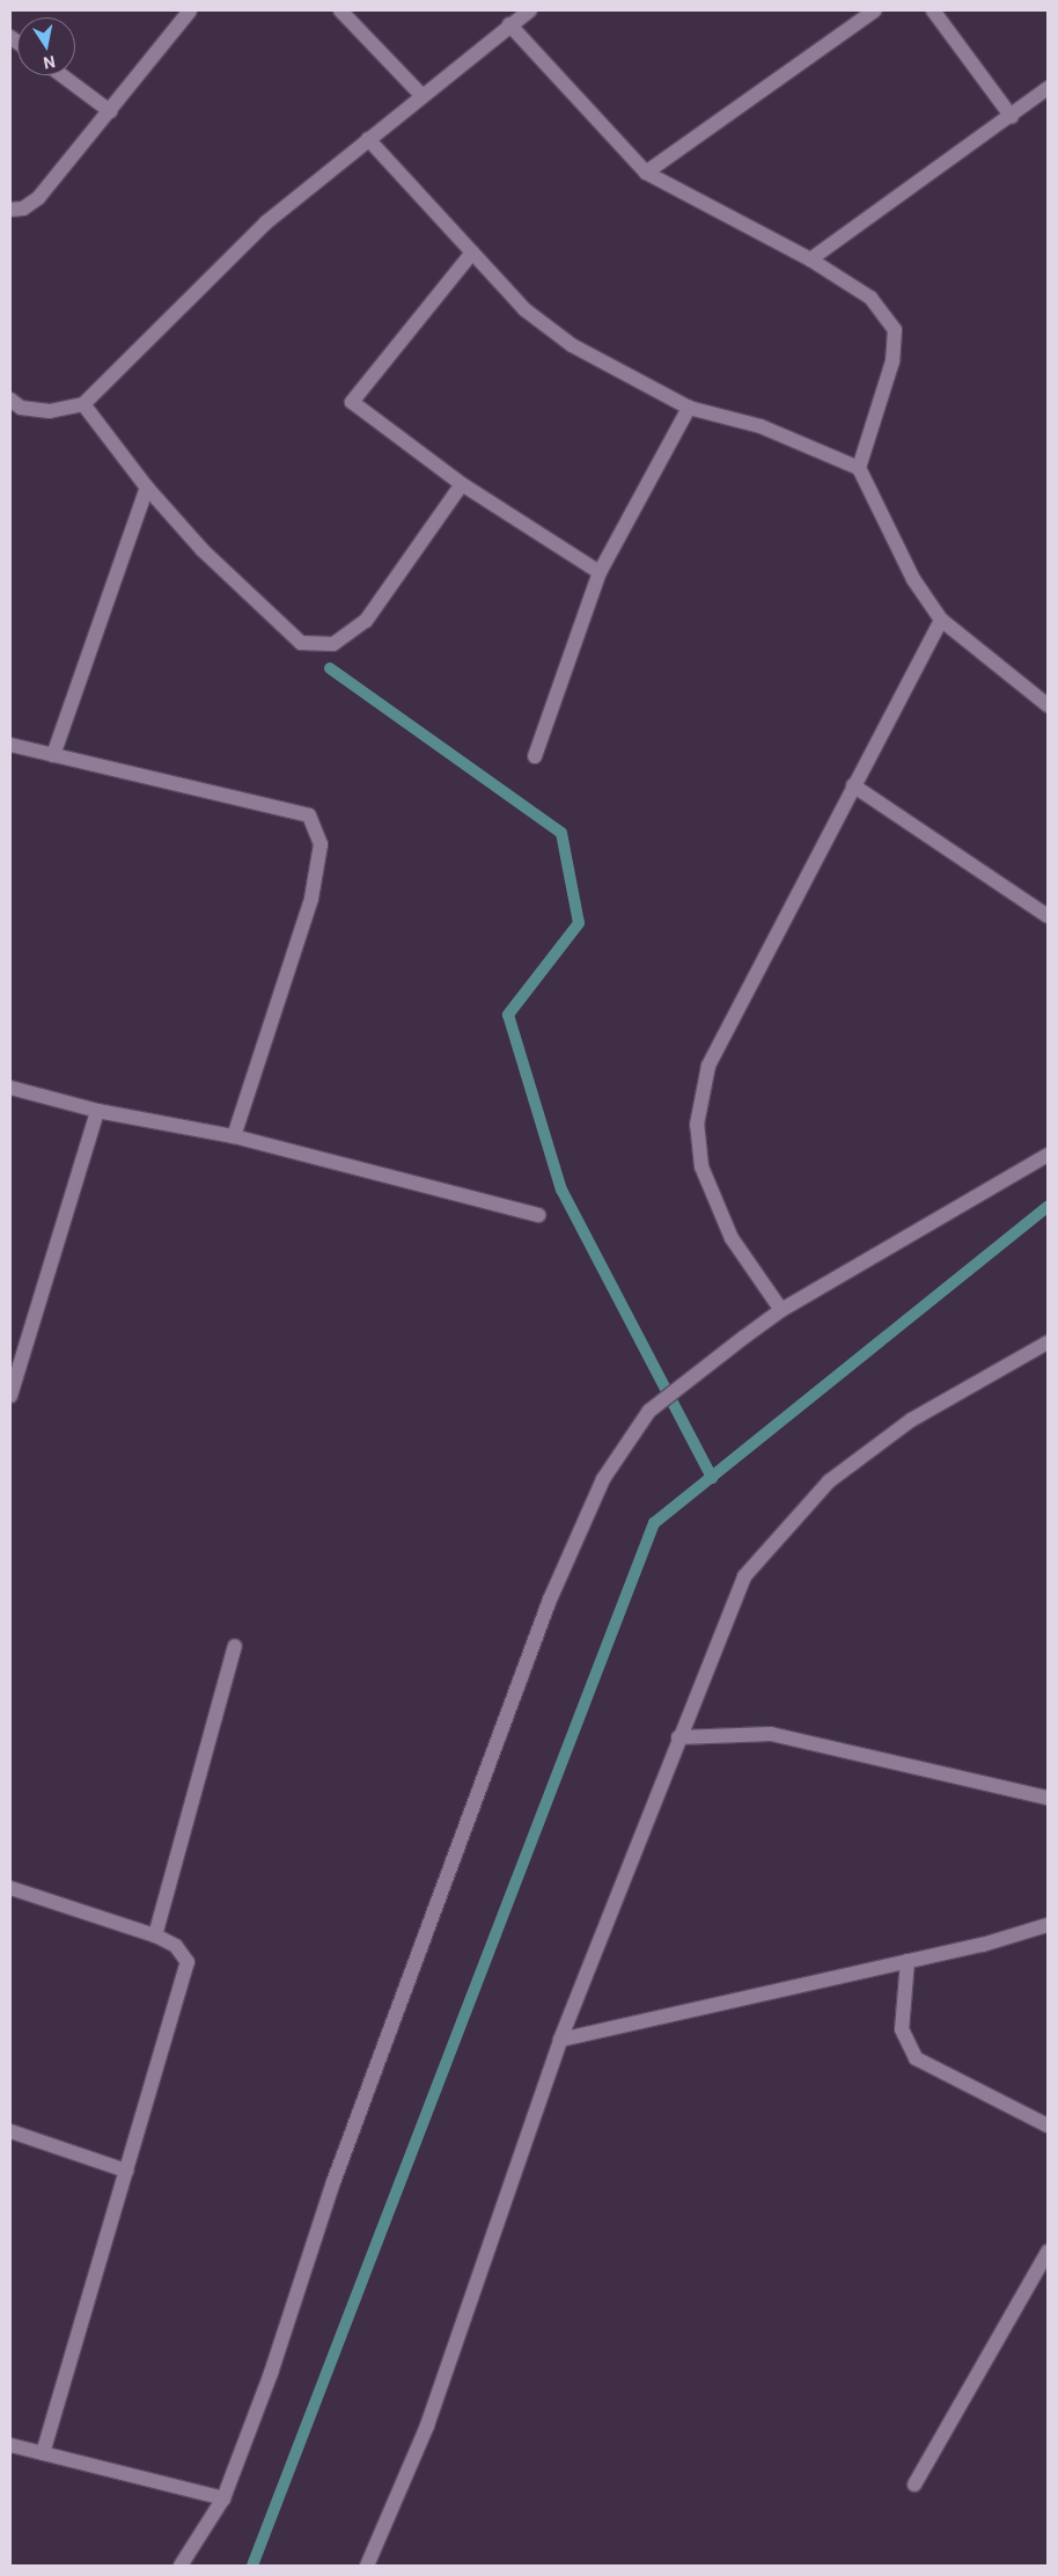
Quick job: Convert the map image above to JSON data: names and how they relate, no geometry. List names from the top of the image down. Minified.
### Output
{"north":"bottom"}
